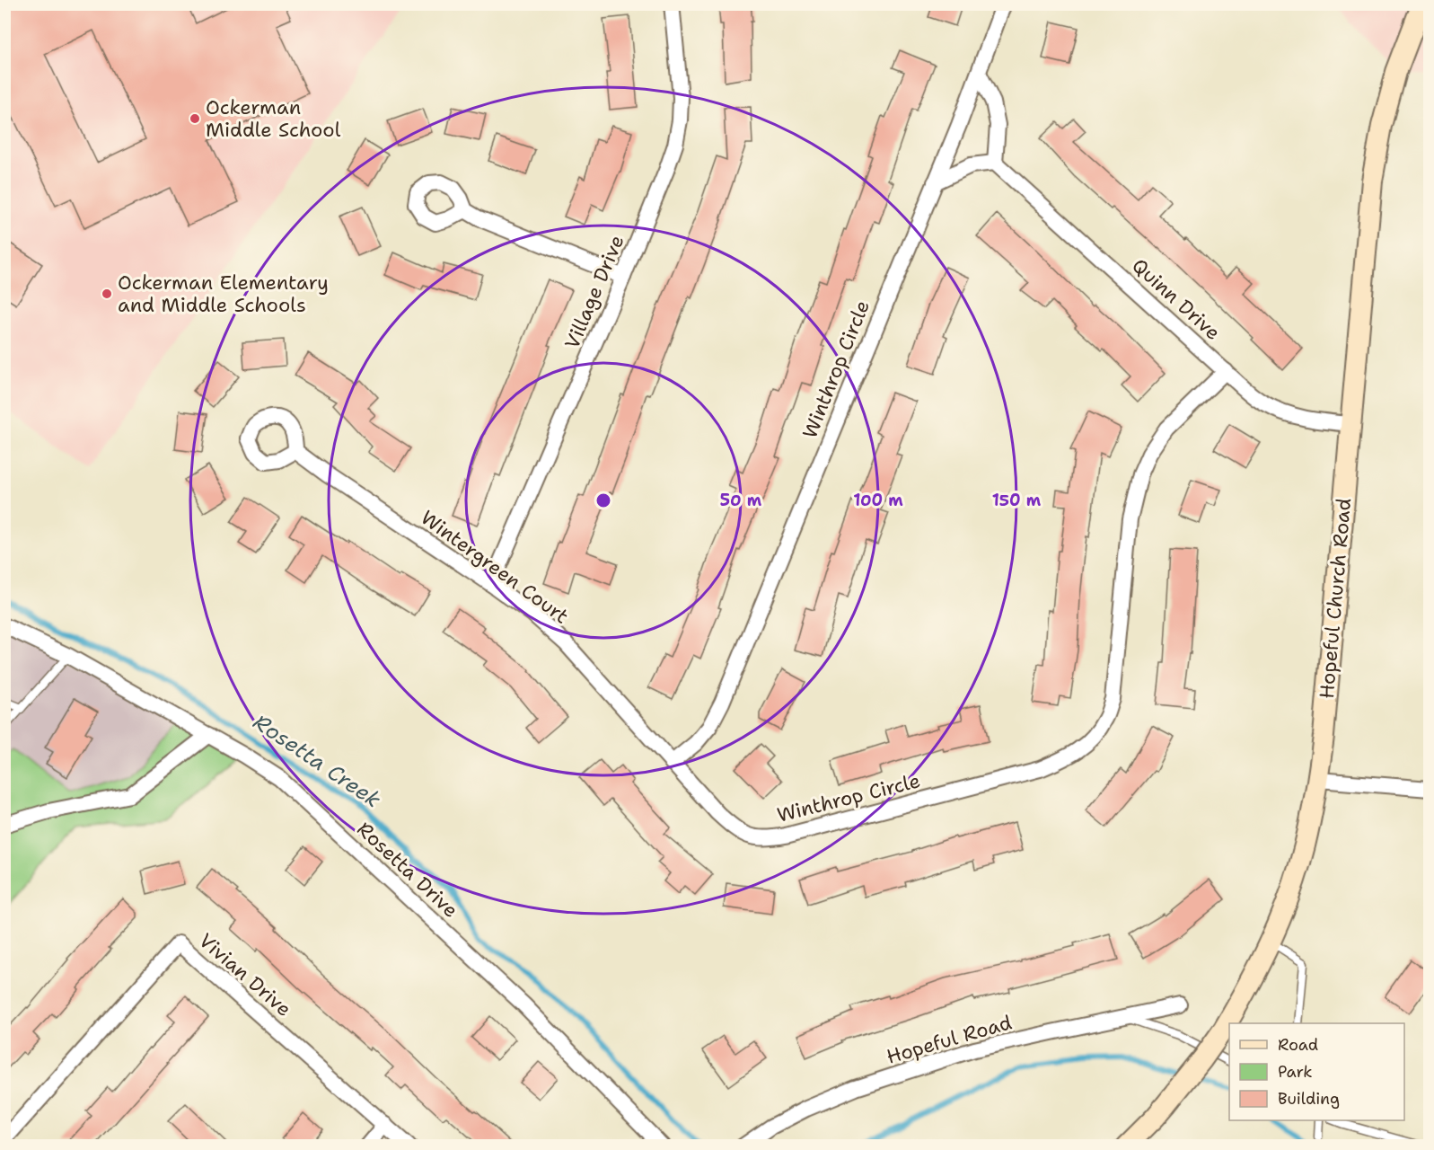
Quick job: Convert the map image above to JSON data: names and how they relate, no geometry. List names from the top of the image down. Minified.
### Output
{"streets":{"main road":["Hopeful Church Road"],"street":["Village Drive","Quinn Drive","Winthrop Circle","Wintergreen Court","Rosetta Drive","Vivian Drive","Hopeful Road"]},"crossings":[["Village Drive","Wintergreen Court"],["Quinn Drive","Winthrop Circle"],["Quinn Drive","Hopeful Church Road"],["Winthrop Circle","Wintergreen Court"]],"water":["Rosetta Creek"],"places":["Ockerman Middle School","Ockerman Elementary and Middle Schools"],"legend":["Road","Park","Building"],"rings":["50 m","100 m","150 m"]}
